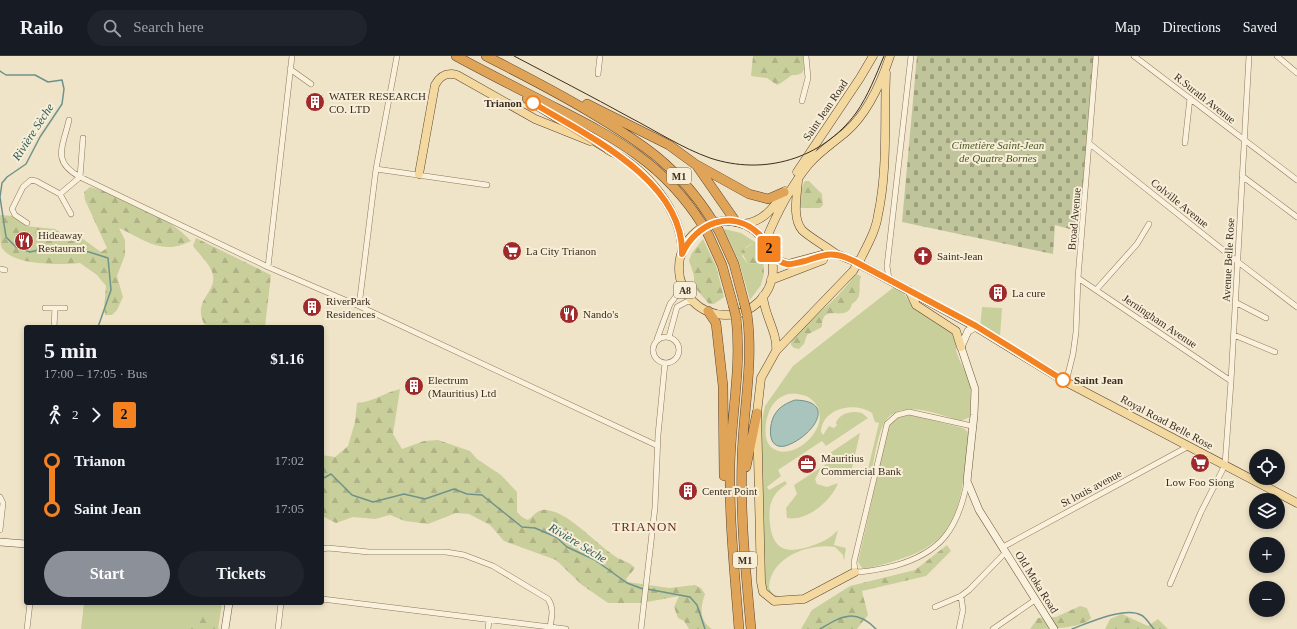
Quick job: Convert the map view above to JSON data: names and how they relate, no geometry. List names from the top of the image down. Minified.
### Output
{"streets":{"highway":["M1"],"main road":["Saint Jean Road","A8","Royal Road Belle Rose"],"street":["R.Surath Avenue","Colville Avenue","Broad Avenue","Avenue Belle Rose","Jerningham Avenue","St louis avenue","Old Moka Road"]},"crossings":[["R.Surath Avenue","Avenue Belle Rose"],["Saint Jean Road","A8"],["Saint Jean Road","Royal Road Belle Rose"],["Colville Avenue","Broad Avenue"],["Colville Avenue","Avenue Belle Rose"],["Broad Avenue","Jerningham Avenue"],["Broad Avenue","Royal Road Belle Rose"],["Avenue Belle Rose","Jerningham Avenue"],["Avenue Belle Rose","Royal Road Belle Rose"],["A8","Royal Road Belle Rose"],["Royal Road Belle Rose","St louis avenue"],["St louis avenue","Old Moka Road"]],"districts":["TRIANON"],"water":["Rivière Sèche"],"parks":["Cimetière Saint-Jean de Quatre Bornes"],"places":{"building":["WATER RESEARCH CO. LTD","La cure","RiverPark Residences","Electrum (Mauritius) Ltd","Center Point"],"other":["Trianon","Saint Jean"],"restaurant":["Hideaway Restaurant","Nando's"],"supermarket":["La City Trianon","Low Foo Siong"],"church":["Saint-Jean"],"office":["Mauritius Commercial Bank"]},"lines":["bus line 2"],"page":{"header":"Railo","search":"Search here","nav":["Map","Directions","Saved"],"on_map":"2","heading":["5 min","17:00 – 17:05 · Bus","$1.16"],"legs":["2","2"],"list":[{"name":"Trianon","value":"17:02"},{"name":"Saint Jean","value":"17:05"}],"map_buttons":["+","−"],"buttons":["Start","Tickets"]}}
